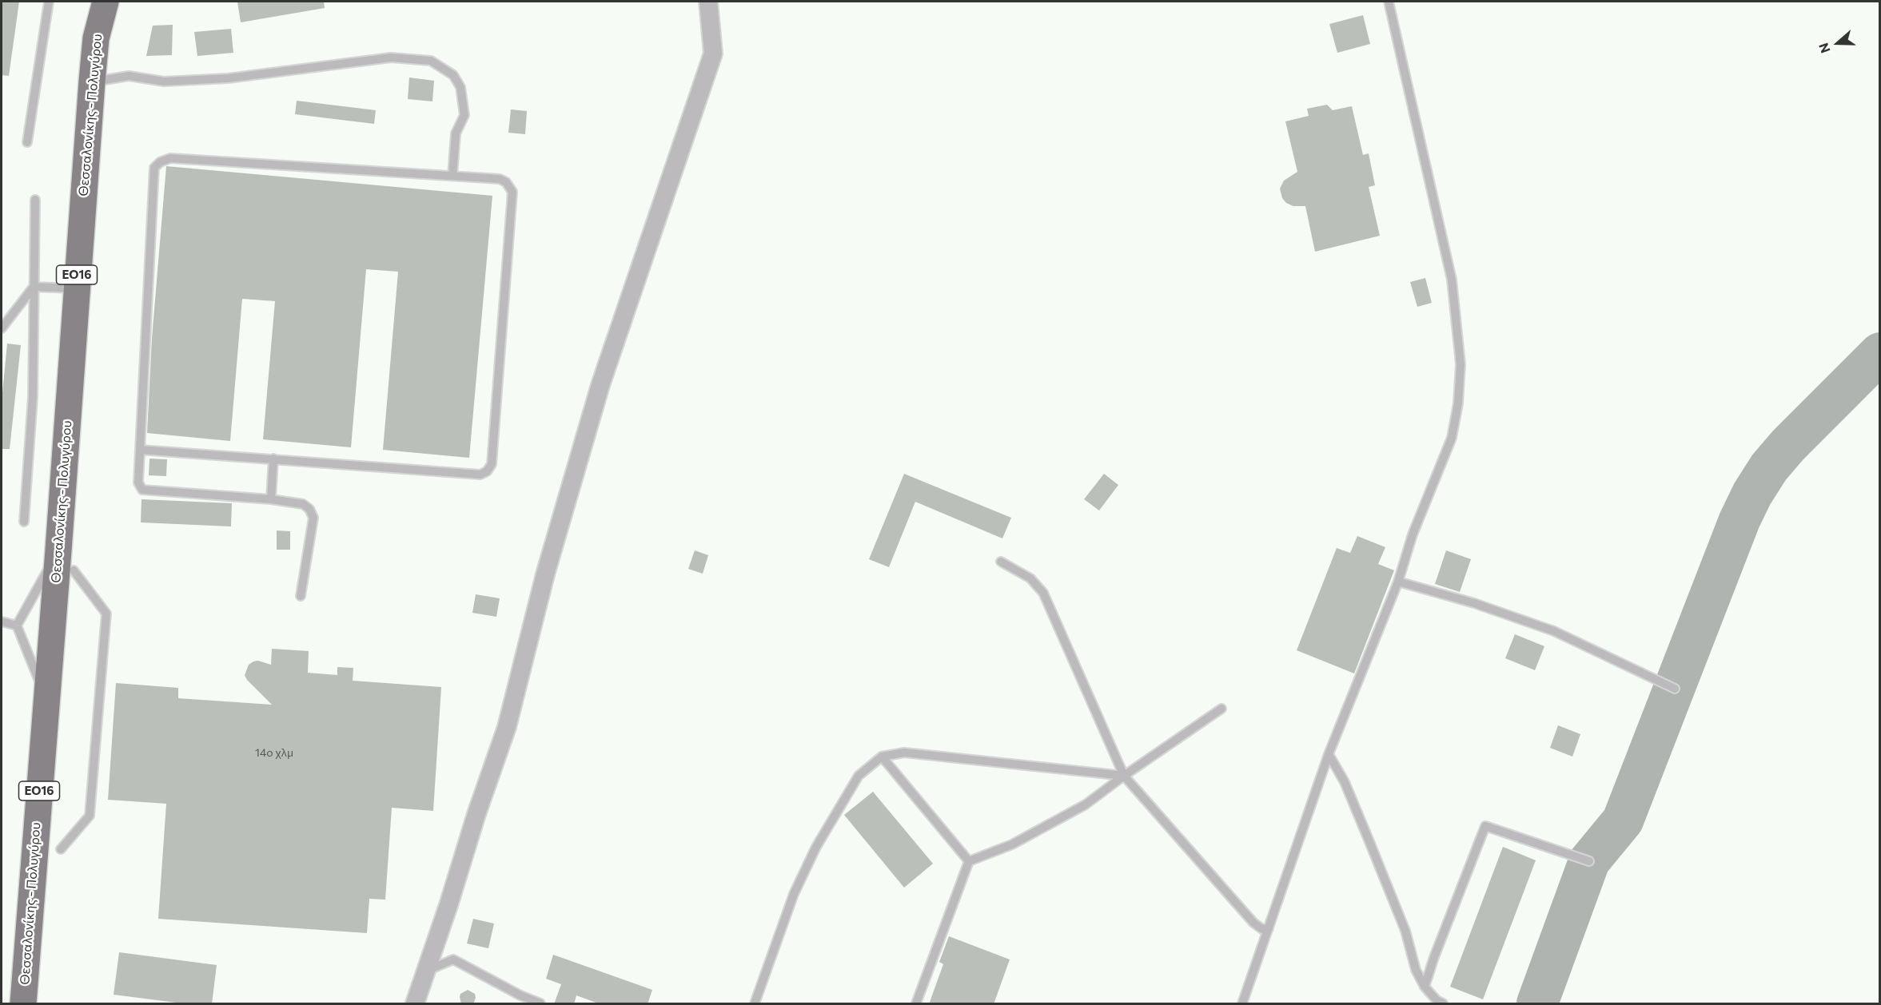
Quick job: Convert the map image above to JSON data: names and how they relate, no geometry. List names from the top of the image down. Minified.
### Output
{"streets":{"main road":["Θεσσαλονίκης - Πολυγύρου","ΕΟ16"]},"house_numbers":["14ο χλμ"],"north":"left"}
